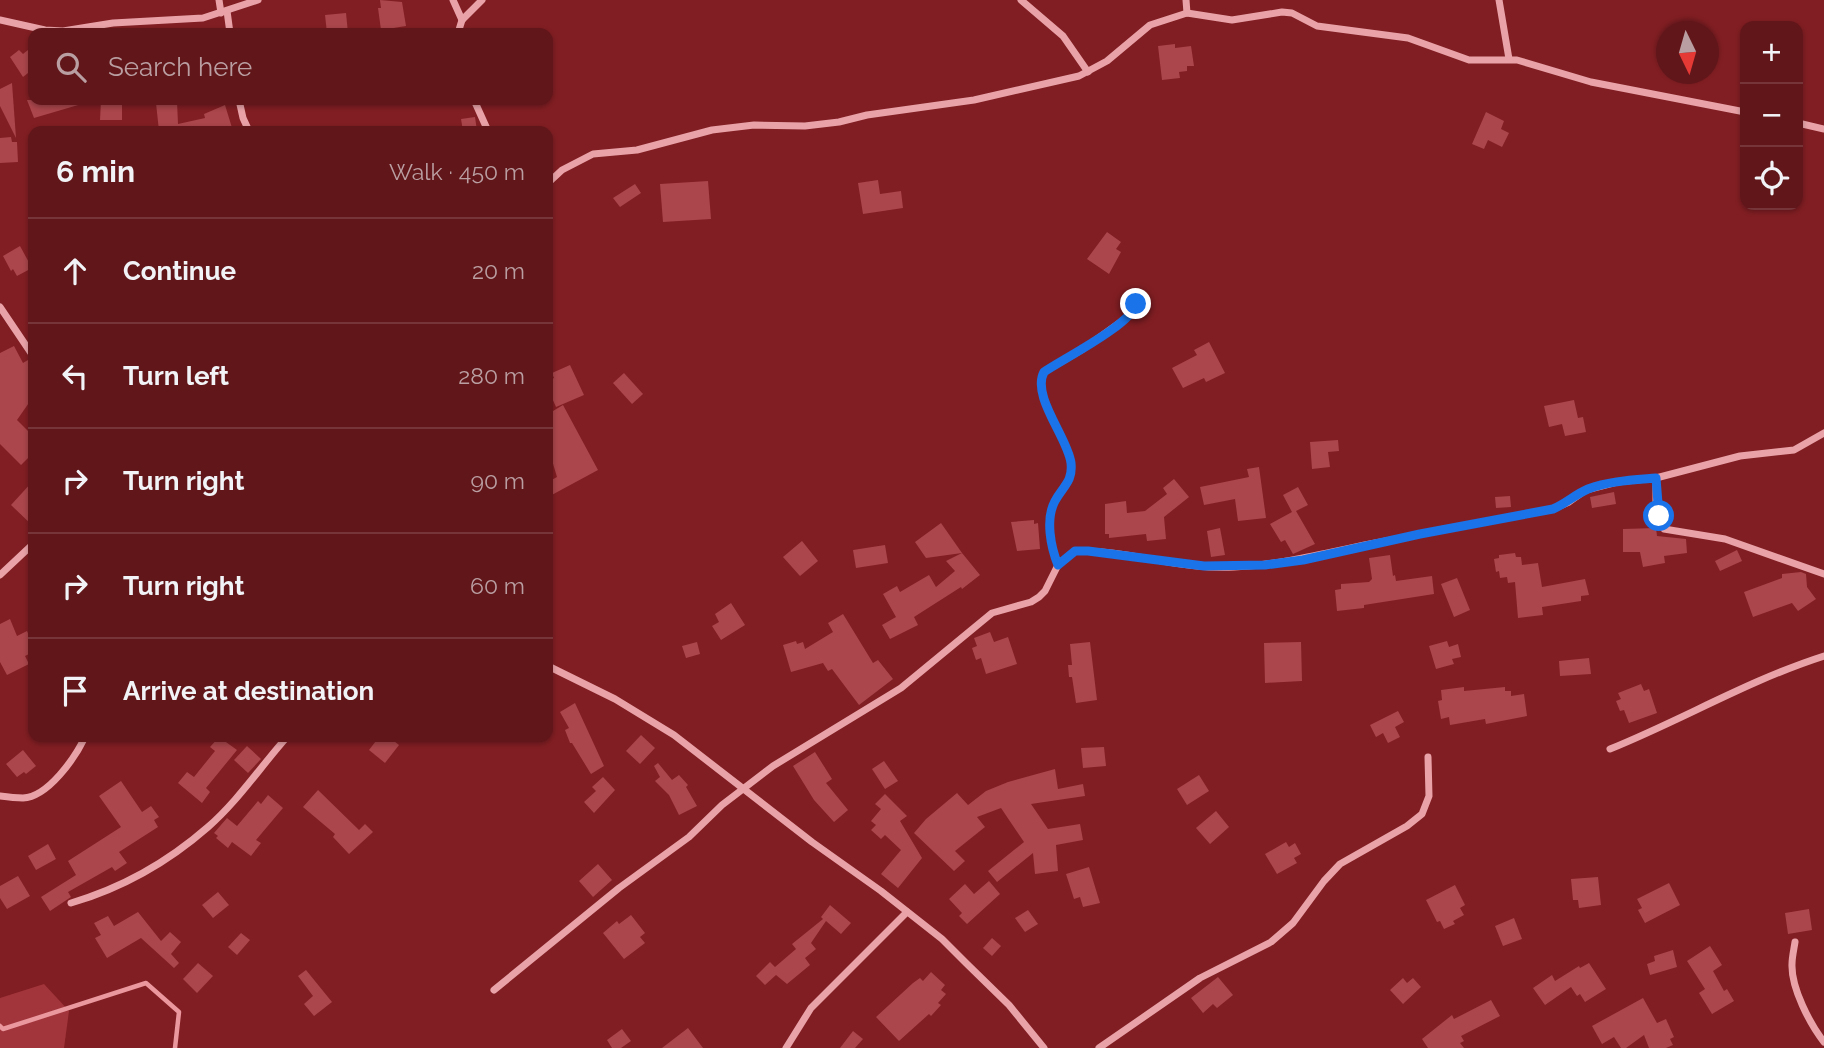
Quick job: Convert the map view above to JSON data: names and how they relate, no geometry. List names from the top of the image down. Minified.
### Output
{"north":"bottom","page":{"map_buttons":["+","−"],"search":"Search here","heading":["6 min","Walk · 450 m"],"list":[["Continue","20 m"],["Turn left","280 m"],["Turn right","90 m"],["Turn right","60 m"],"Arrive at destination"]}}
